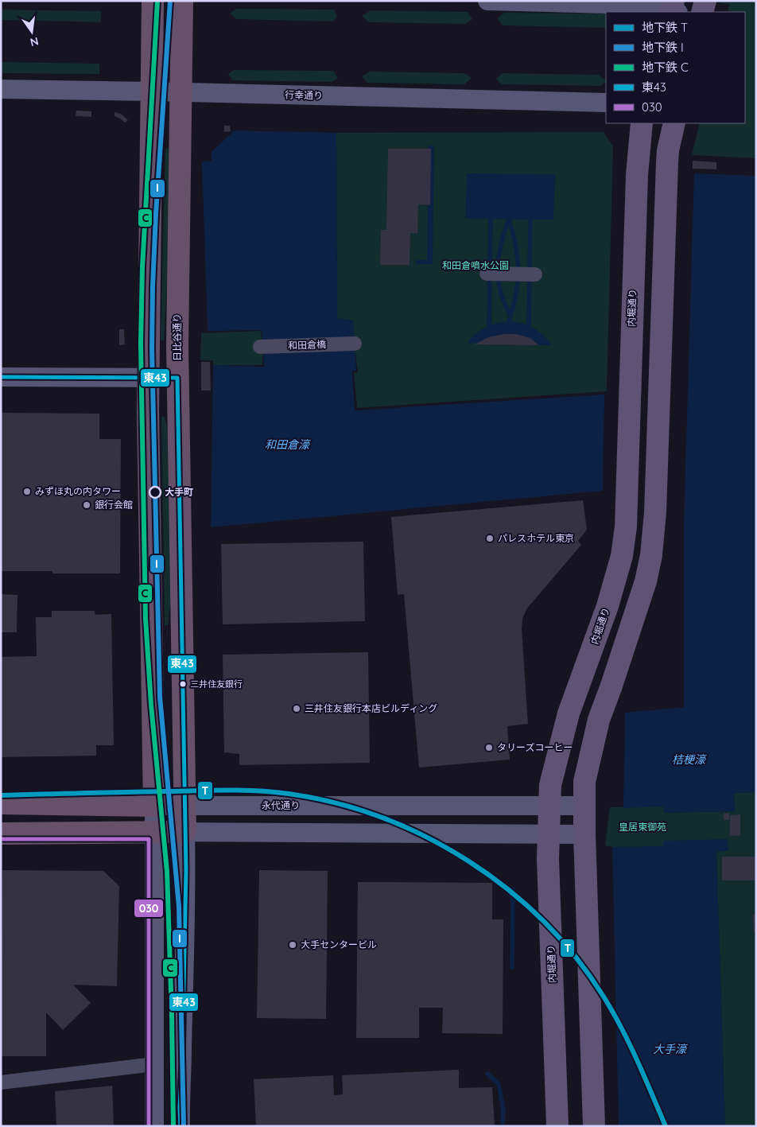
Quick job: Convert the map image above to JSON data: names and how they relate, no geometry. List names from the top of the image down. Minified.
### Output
{"streets":{"highway":["日比谷通り","永代通り"],"main road":["行幸通り","内堀通り"],"street":["和田倉橋"]},"crossings":[["行幸通り","日比谷通り"],["内堀通り","永代通り"],["日比谷通り","永代通り"]],"water":["和田倉濠","桔梗濠","大手濠"],"parks":["和田倉噴水公園","皇居東御苑"],"places":["みずほ丸の内タワー","大手町","銀行会館","パレスホテル東京","三井住友銀行","三井住友銀行本店ビルディング","タリーズコーヒー","大手センタービル"],"lines":["metro line I","metro line C","transit line 東43","metro line T","transit line 030"],"legend":["地下鉄 T","地下鉄 I","地下鉄 C","東43","030"],"north":"bottom"}
